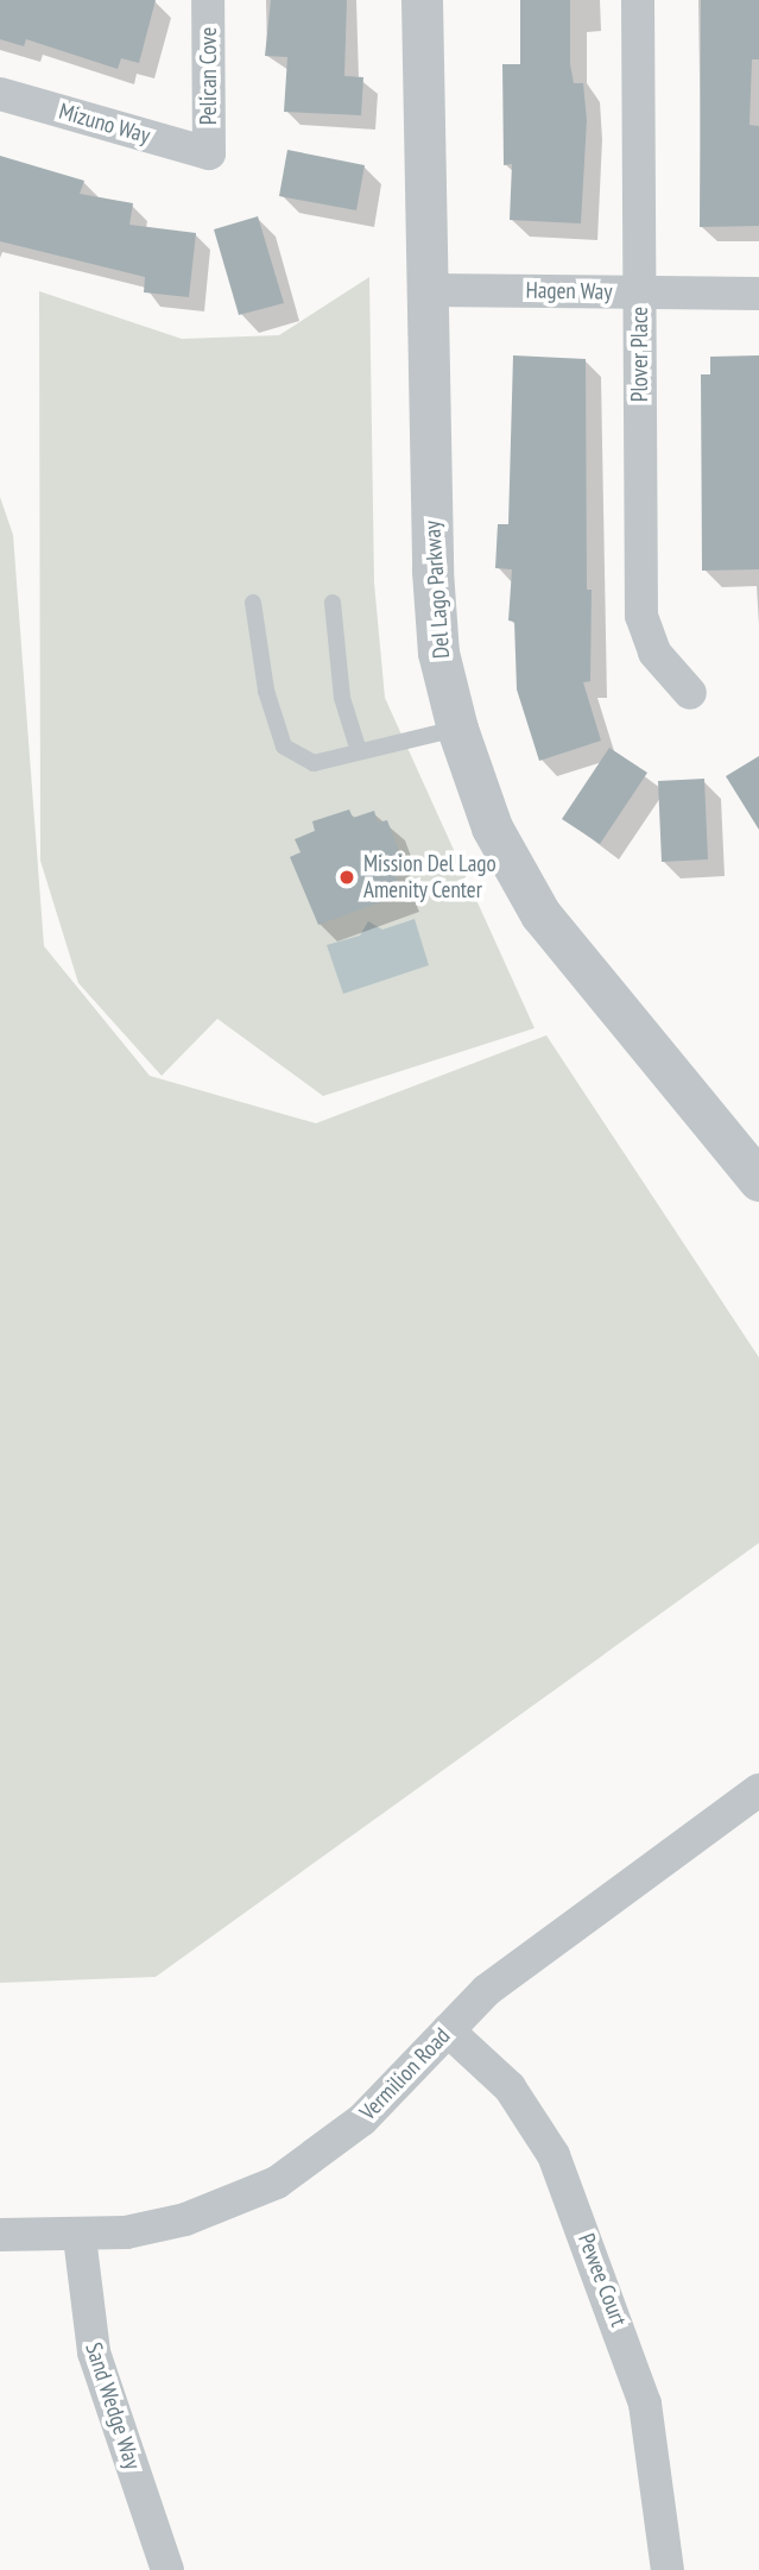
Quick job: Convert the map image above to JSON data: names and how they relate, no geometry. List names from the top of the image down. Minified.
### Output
{"streets":{"street":["Pelican Cove","Mizuno Way","Hagen Way","Plover Place","Del Lago Parkway","Vermilion Road","Pewee Court","Sand Wedge Way"]},"crossings":[["Pelican Cove","Mizuno Way"],["Hagen Way","Plover Place"],["Hagen Way","Del Lago Parkway"],["Vermilion Road","Pewee Court"],["Vermilion Road","Sand Wedge Way"]],"places":["Mission Del Lago Amenity Center"]}
